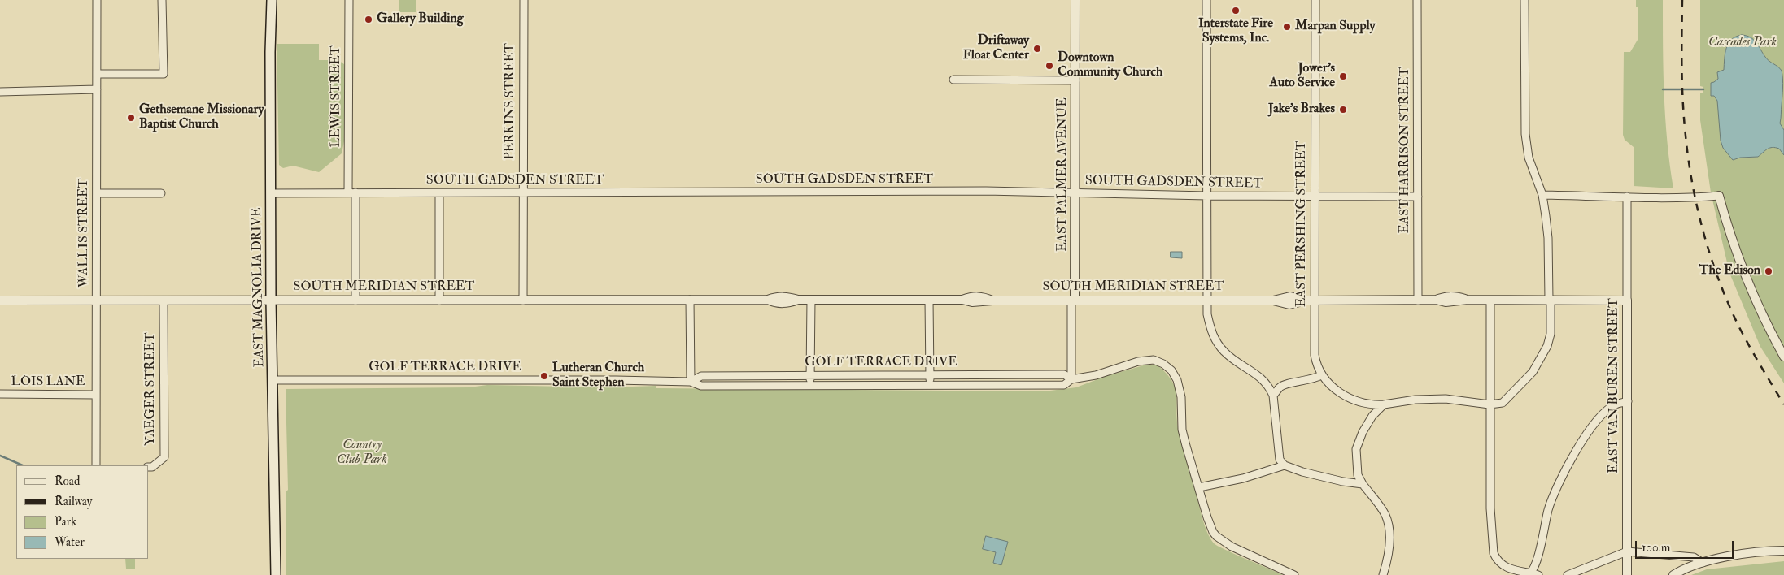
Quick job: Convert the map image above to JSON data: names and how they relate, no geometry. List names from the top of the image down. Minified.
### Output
{"streets":{"main road":["EAST MAGNOLIA DRIVE"],"street":["LEWIS STREET","PERKINS STREET","EAST HARRISON STREET","EAST PALMER AVENUE","SOUTH GADSDEN STREET","EAST PERSHING STREET","WALLIS STREET","SOUTH MERIDIAN STREET","GOLF TERRACE DRIVE","LOIS LANE","EAST VAN BUREN STREET","YAEGER STREET"]},"crossings":[["LEWIS STREET","SOUTH GADSDEN STREET"],["LEWIS STREET","SOUTH MERIDIAN STREET"],["PERKINS STREET","SOUTH GADSDEN STREET"],["PERKINS STREET","SOUTH MERIDIAN STREET"],["EAST HARRISON STREET","SOUTH GADSDEN STREET"],["EAST HARRISON STREET","SOUTH MERIDIAN STREET"],["EAST PALMER AVENUE","SOUTH GADSDEN STREET"],["EAST PALMER AVENUE","SOUTH MERIDIAN STREET"],["EAST PALMER AVENUE","GOLF TERRACE DRIVE"],["SOUTH GADSDEN STREET","EAST PERSHING STREET"],["SOUTH GADSDEN STREET","EAST MAGNOLIA DRIVE"],["EAST PERSHING STREET","SOUTH MERIDIAN STREET"],["WALLIS STREET","SOUTH MERIDIAN STREET"],["WALLIS STREET","LOIS LANE"],["EAST MAGNOLIA DRIVE","SOUTH MERIDIAN STREET"],["EAST MAGNOLIA DRIVE","GOLF TERRACE DRIVE"],["SOUTH MERIDIAN STREET","EAST VAN BUREN STREET"],["SOUTH MERIDIAN STREET","YAEGER STREET"]],"parks":["Cascades Park","Country Club Park"],"places":["Interstate Fire Systems, Inc.","Gallery Building","Marpan Supply","Driftaway Float Center","Downtown Community Church","Jower's Auto Service","Jake's Brakes","Gethsemane Missionary Baptist Church","The Edison","Lutheran Church Saint Stephen"],"legend":["Road","Railway","Park","Water"],"scale_bar":"100 m"}
